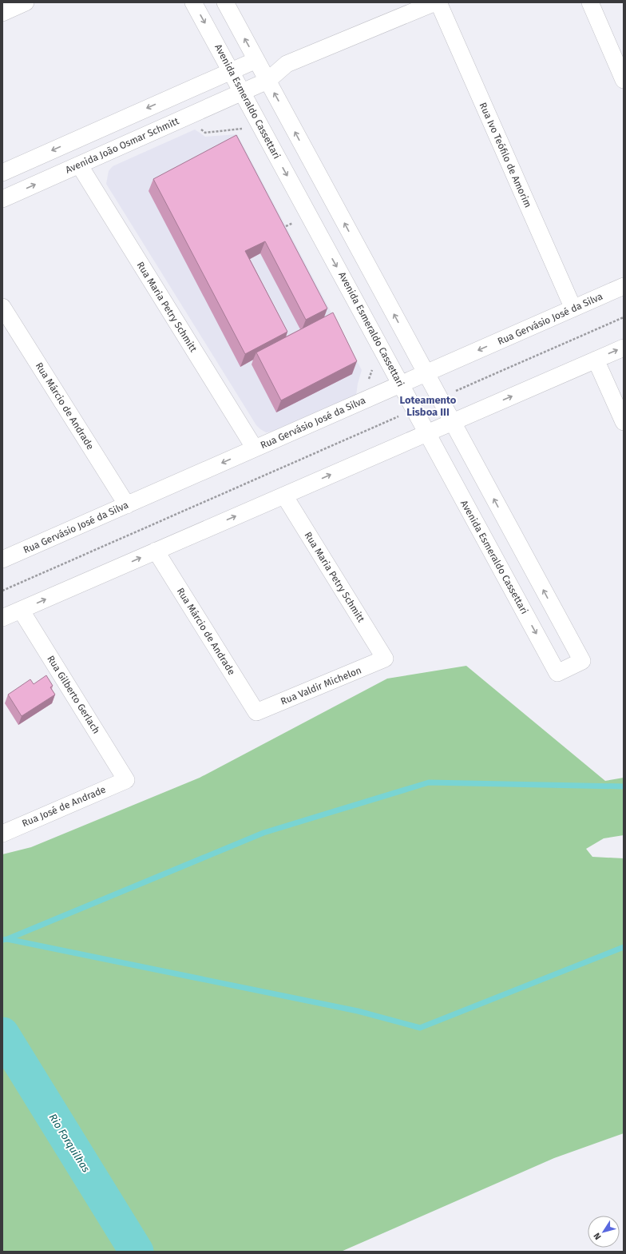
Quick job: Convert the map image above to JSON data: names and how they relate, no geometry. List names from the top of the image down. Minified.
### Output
{"streets":{"street":["Avenida Esmeraldo Cassettari","Avenida João Osmar Schmitt","Rua Ivo Teófilo de Amorim","Rua Maria Petry Schmitt","Rua Gervásio José da Silva","Rua Márcio de Andrade","Rua Valdir Michelon","Rua Gilberto Gerlach","Rua José de Andrade"]},"crossings":[["Avenida Esmeraldo Cassettari","Avenida João Osmar Schmitt"],["Avenida Esmeraldo Cassettari","Rua Gervásio José da Silva"],["Avenida João Osmar Schmitt","Rua Maria Petry Schmitt"],["Rua Ivo Teófilo de Amorim","Rua Gervásio José da Silva"],["Rua Maria Petry Schmitt","Rua Gervásio José da Silva"],["Rua Maria Petry Schmitt","Rua Valdir Michelon"],["Rua Gervásio José da Silva","Rua Márcio de Andrade"],["Rua Márcio de Andrade","Rua Valdir Michelon"],["Rua Gilberto Gerlach","Rua José de Andrade"]],"districts":["Loteamento Lisboa III"],"water":["Rio Forquilhas"],"north":"bottom left"}
